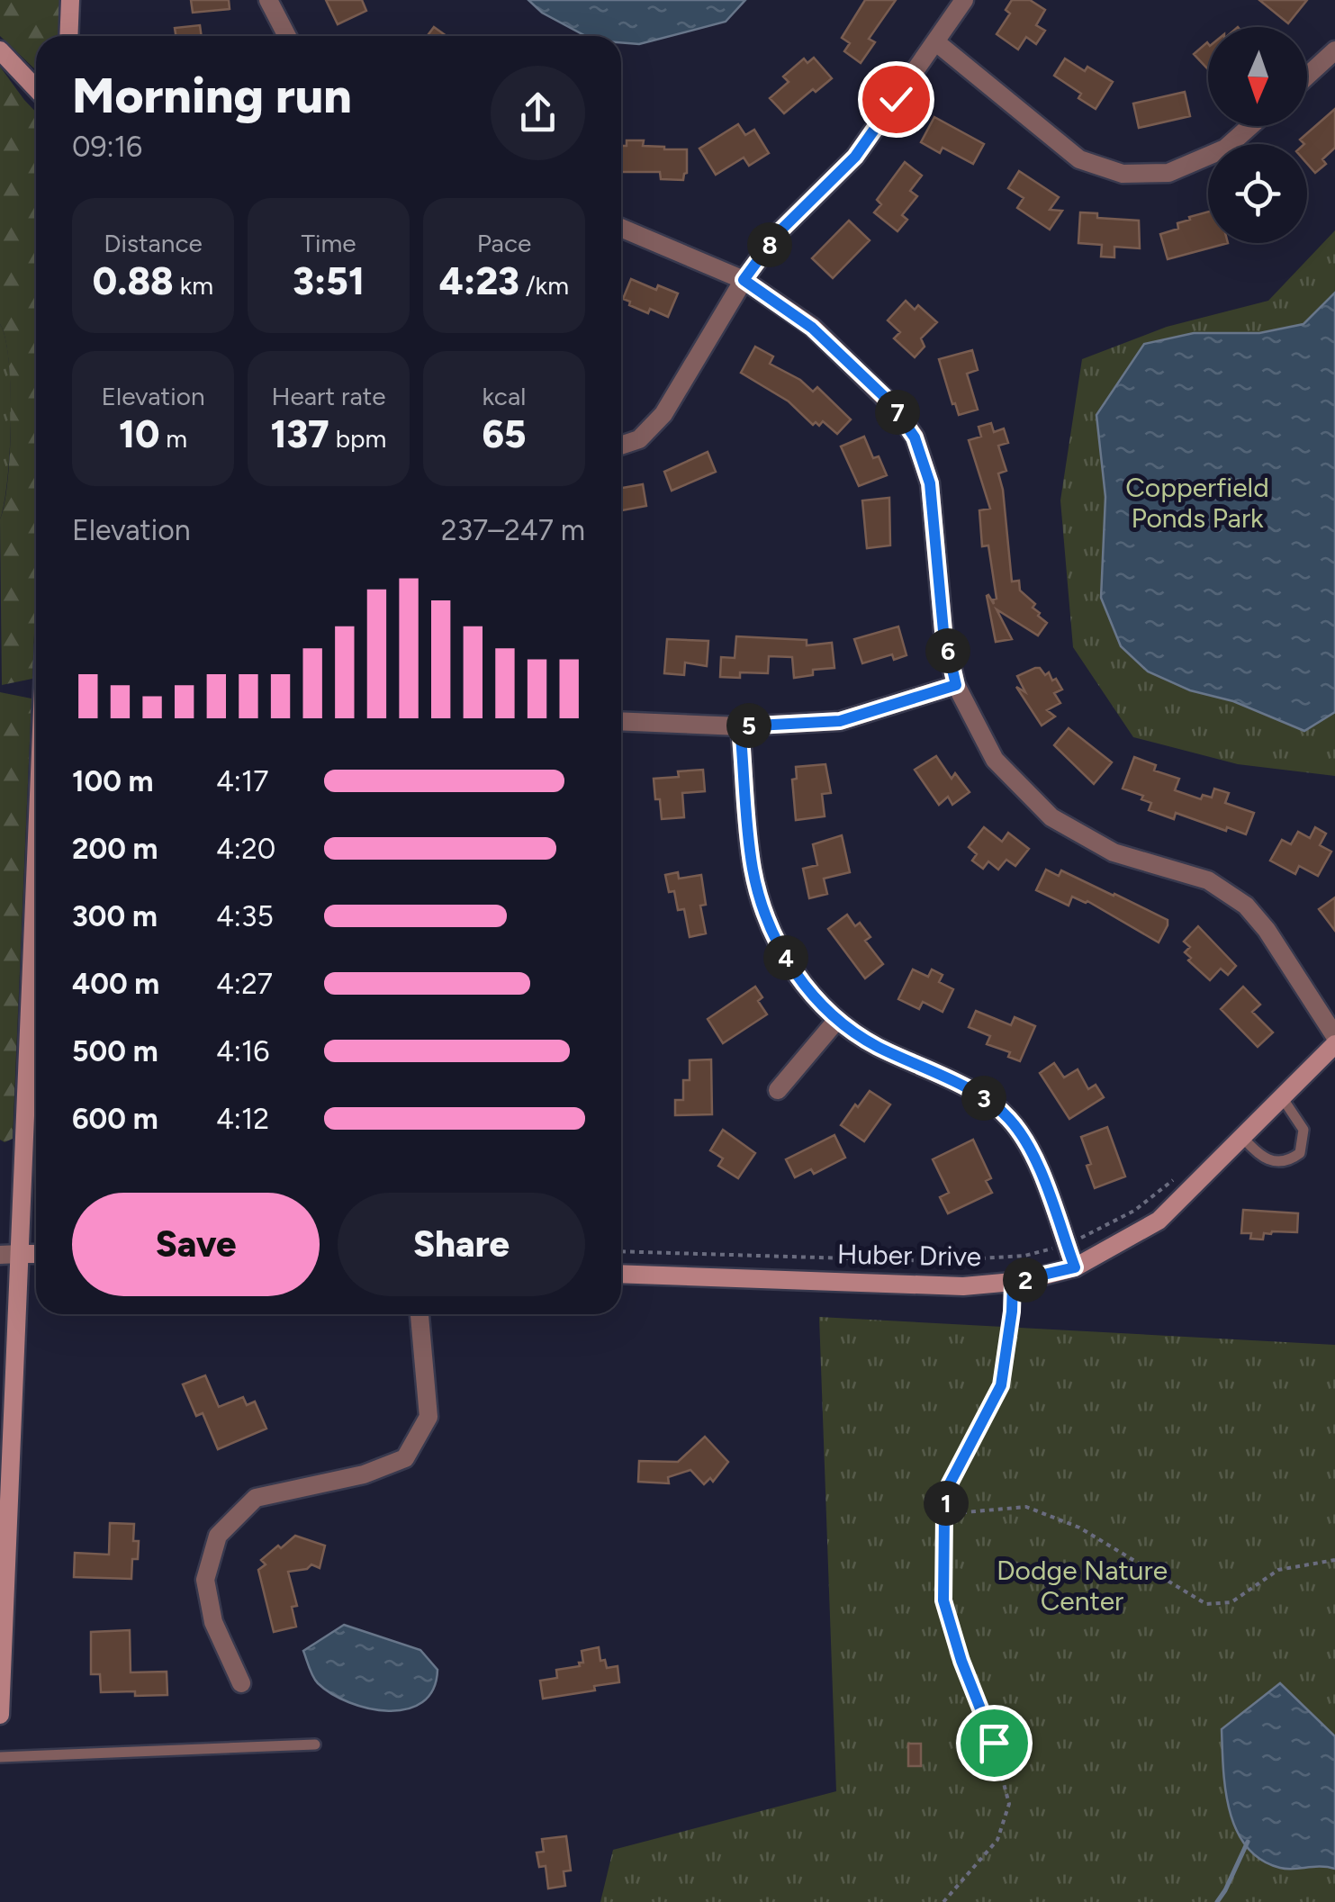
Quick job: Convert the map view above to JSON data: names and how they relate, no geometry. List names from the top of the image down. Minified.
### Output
{"streets":{"street":["Huber Drive"]},"parks":["Copperfield Ponds Park","Dodge Nature Center"],"north":"bottom","page":{"heading":["Morning run","09:16"],"stats":[["Distance","0.88 km"],["Time","3:51"],["Pace","4:23 /km"],["Elevation","10 m"],["Heart rate","137 bpm"],["kcal","65"]],"pins":["8","7","6","5","4","3","2","1"],"chart":["Elevation","237–247 m"],"list":[{"name":"100 m","note":"4:17"},{"name":"200 m","note":"4:20"},{"name":"300 m","note":"4:35"},{"name":"400 m","note":"4:27"},{"name":"500 m","note":"4:16"},{"name":"600 m","note":"4:12"}],"buttons":["Save","Share"]}}
